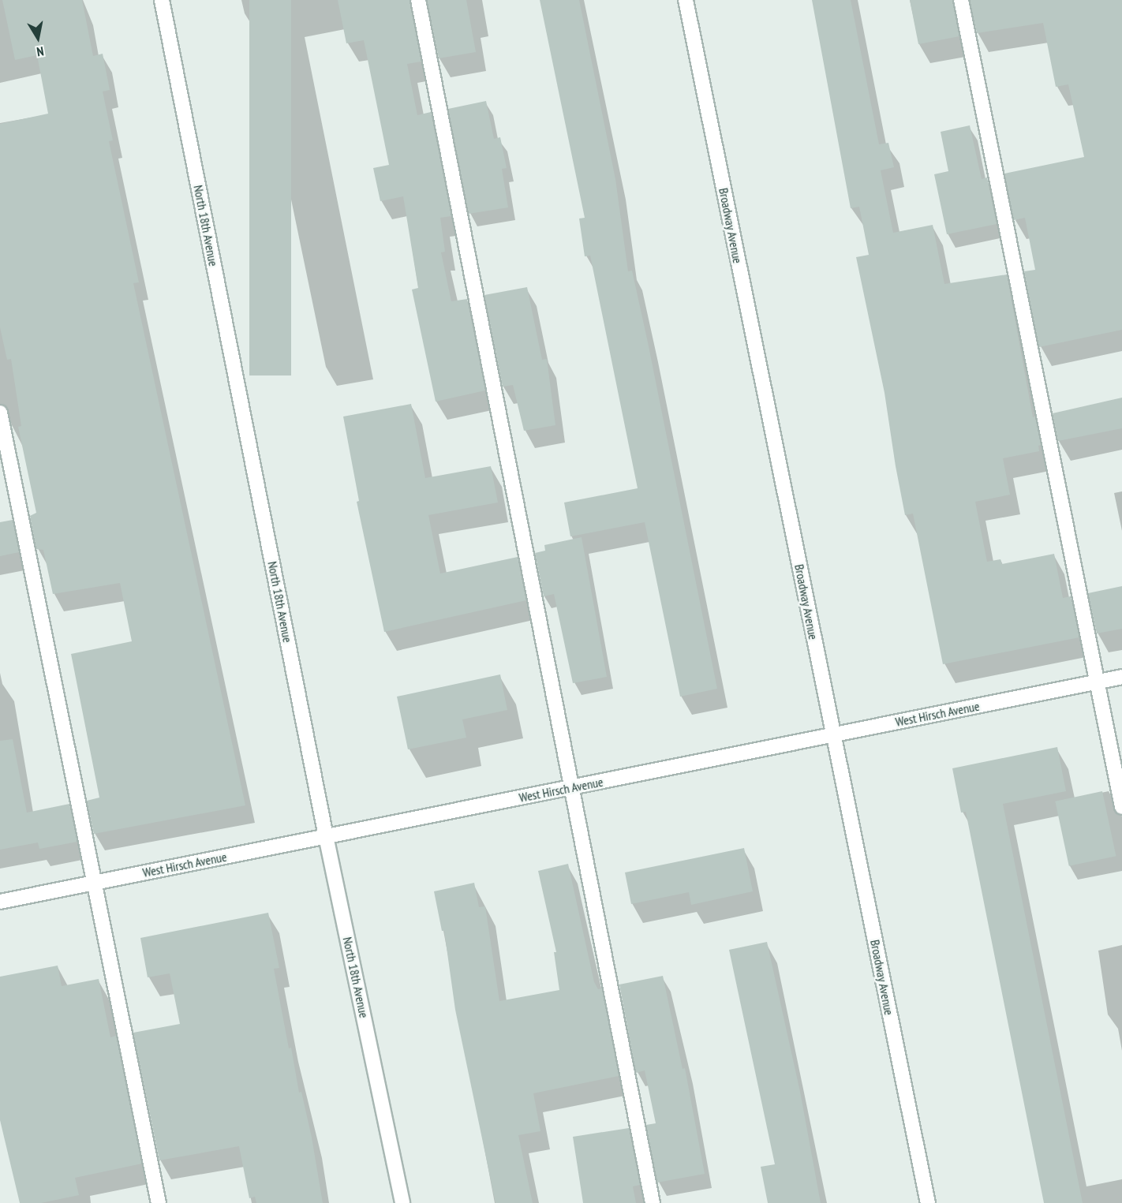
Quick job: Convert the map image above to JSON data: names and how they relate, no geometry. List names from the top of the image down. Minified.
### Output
{"streets":{"street":["North 18th Avenue","Broadway Avenue","West Hirsch Avenue"]},"crossings":[["North 18th Avenue","West Hirsch Avenue"],["Broadway Avenue","West Hirsch Avenue"]],"north":"bottom"}
